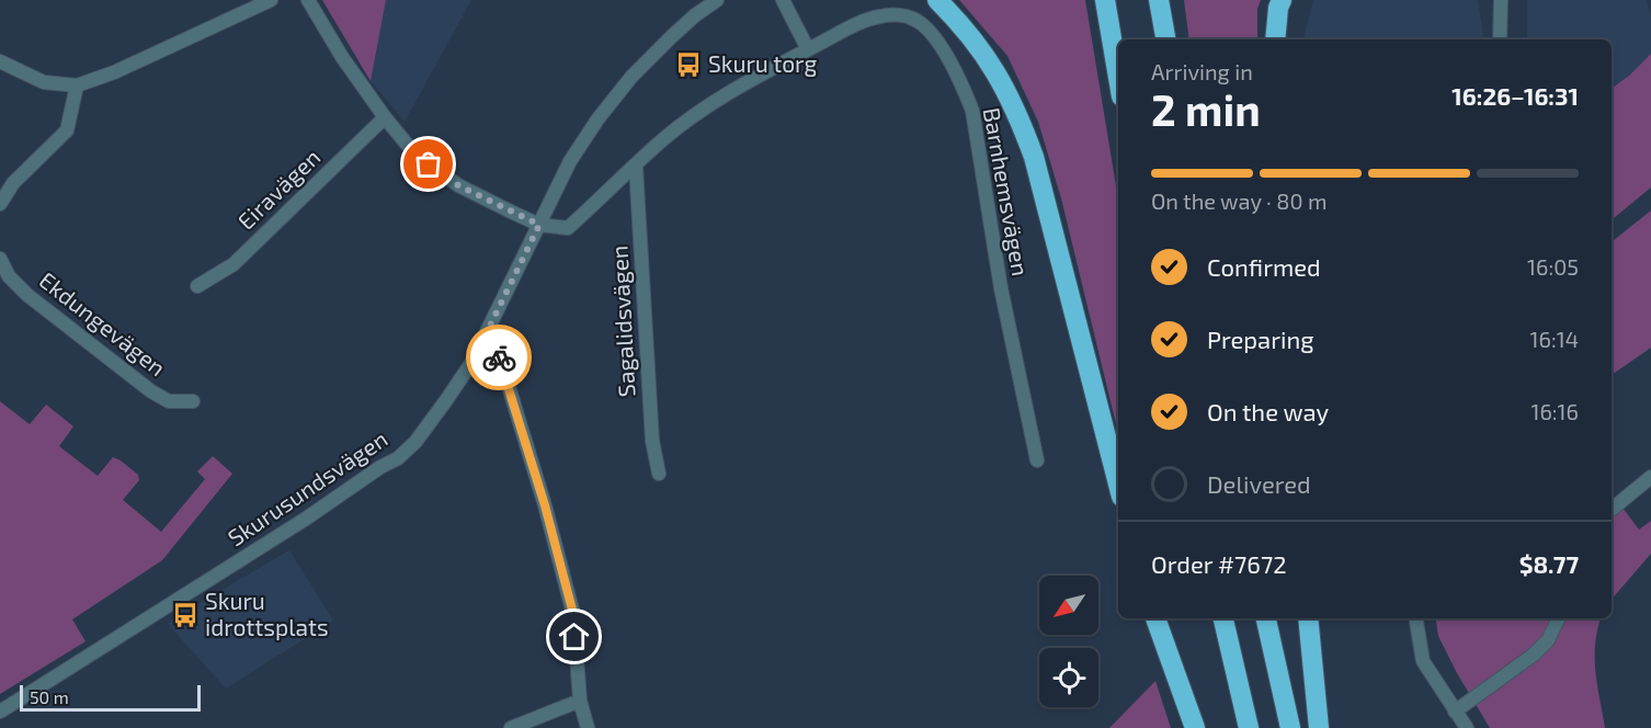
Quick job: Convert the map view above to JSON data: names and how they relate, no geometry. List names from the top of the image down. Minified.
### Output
{"streets":{"street":["Eiravägen","Barnhemsvägen","Sagalidsvägen","Ekdungevägen","Skurusundsvägen"]},"crossings":[["Barnhemsvägen","Sagalidsvägen"],["Barnhemsvägen","Skurusundsvägen"]],"places":{"bus stop":["Skuru torg","Skuru idrottsplats"]},"scale_bar":"50 m","north":"bottom left","page":{"heading":["2 min","Arriving in","16:26–16:31"],"panel":["Order #7672","$8.77"],"bar":"On the way · 80 m","list":[["Confirmed","16:05"],["Preparing","16:14"],["On the way","16:16"],"Delivered"],"scale":"50 m"}}
